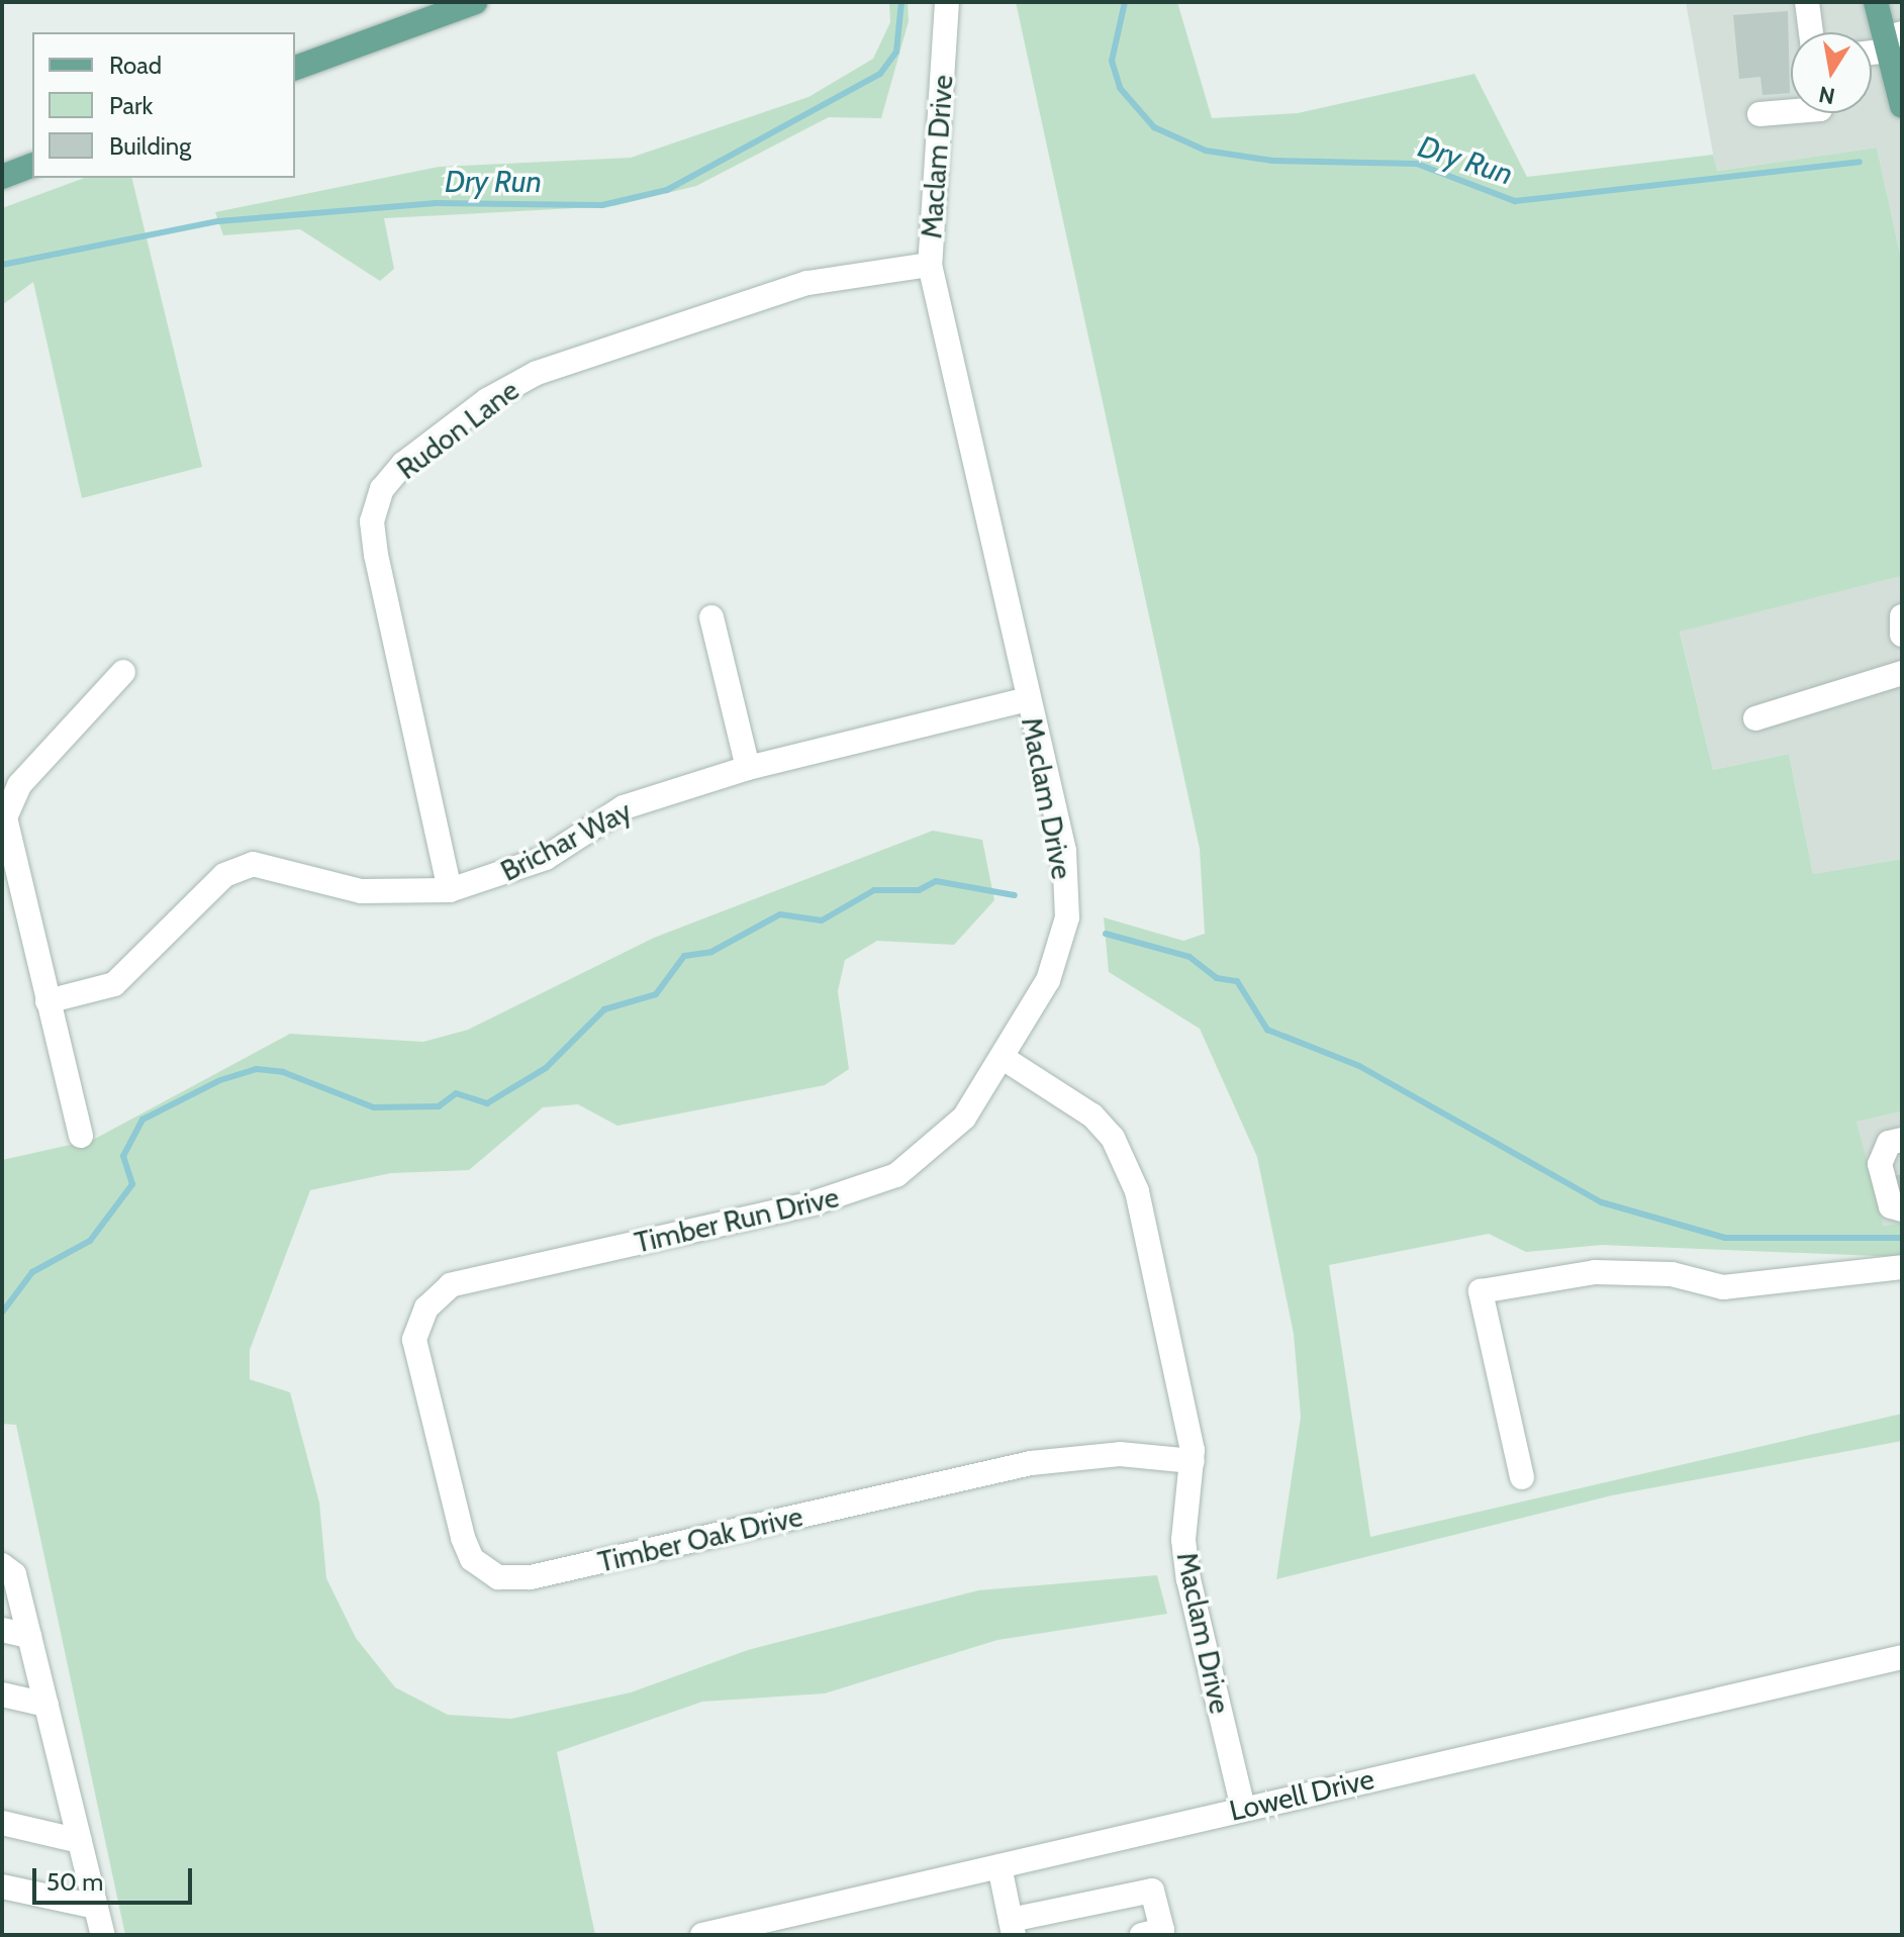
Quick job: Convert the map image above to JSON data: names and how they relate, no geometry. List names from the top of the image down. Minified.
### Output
{"streets":{"street":["Maclam Drive","Rudon Lane","Brichar Way","Timber Run Drive","Timber Oak Drive","Lowell Drive"]},"crossings":[["Maclam Drive","Rudon Lane"],["Maclam Drive","Brichar Way"],["Maclam Drive","Timber Run Drive"],["Maclam Drive","Timber Oak Drive"],["Maclam Drive","Lowell Drive"],["Rudon Lane","Brichar Way"],["Timber Run Drive","Timber Oak Drive"]],"water":["Dry Run"],"legend":["Road","Park","Building"],"scale_bar":"50 m","north":"bottom"}
